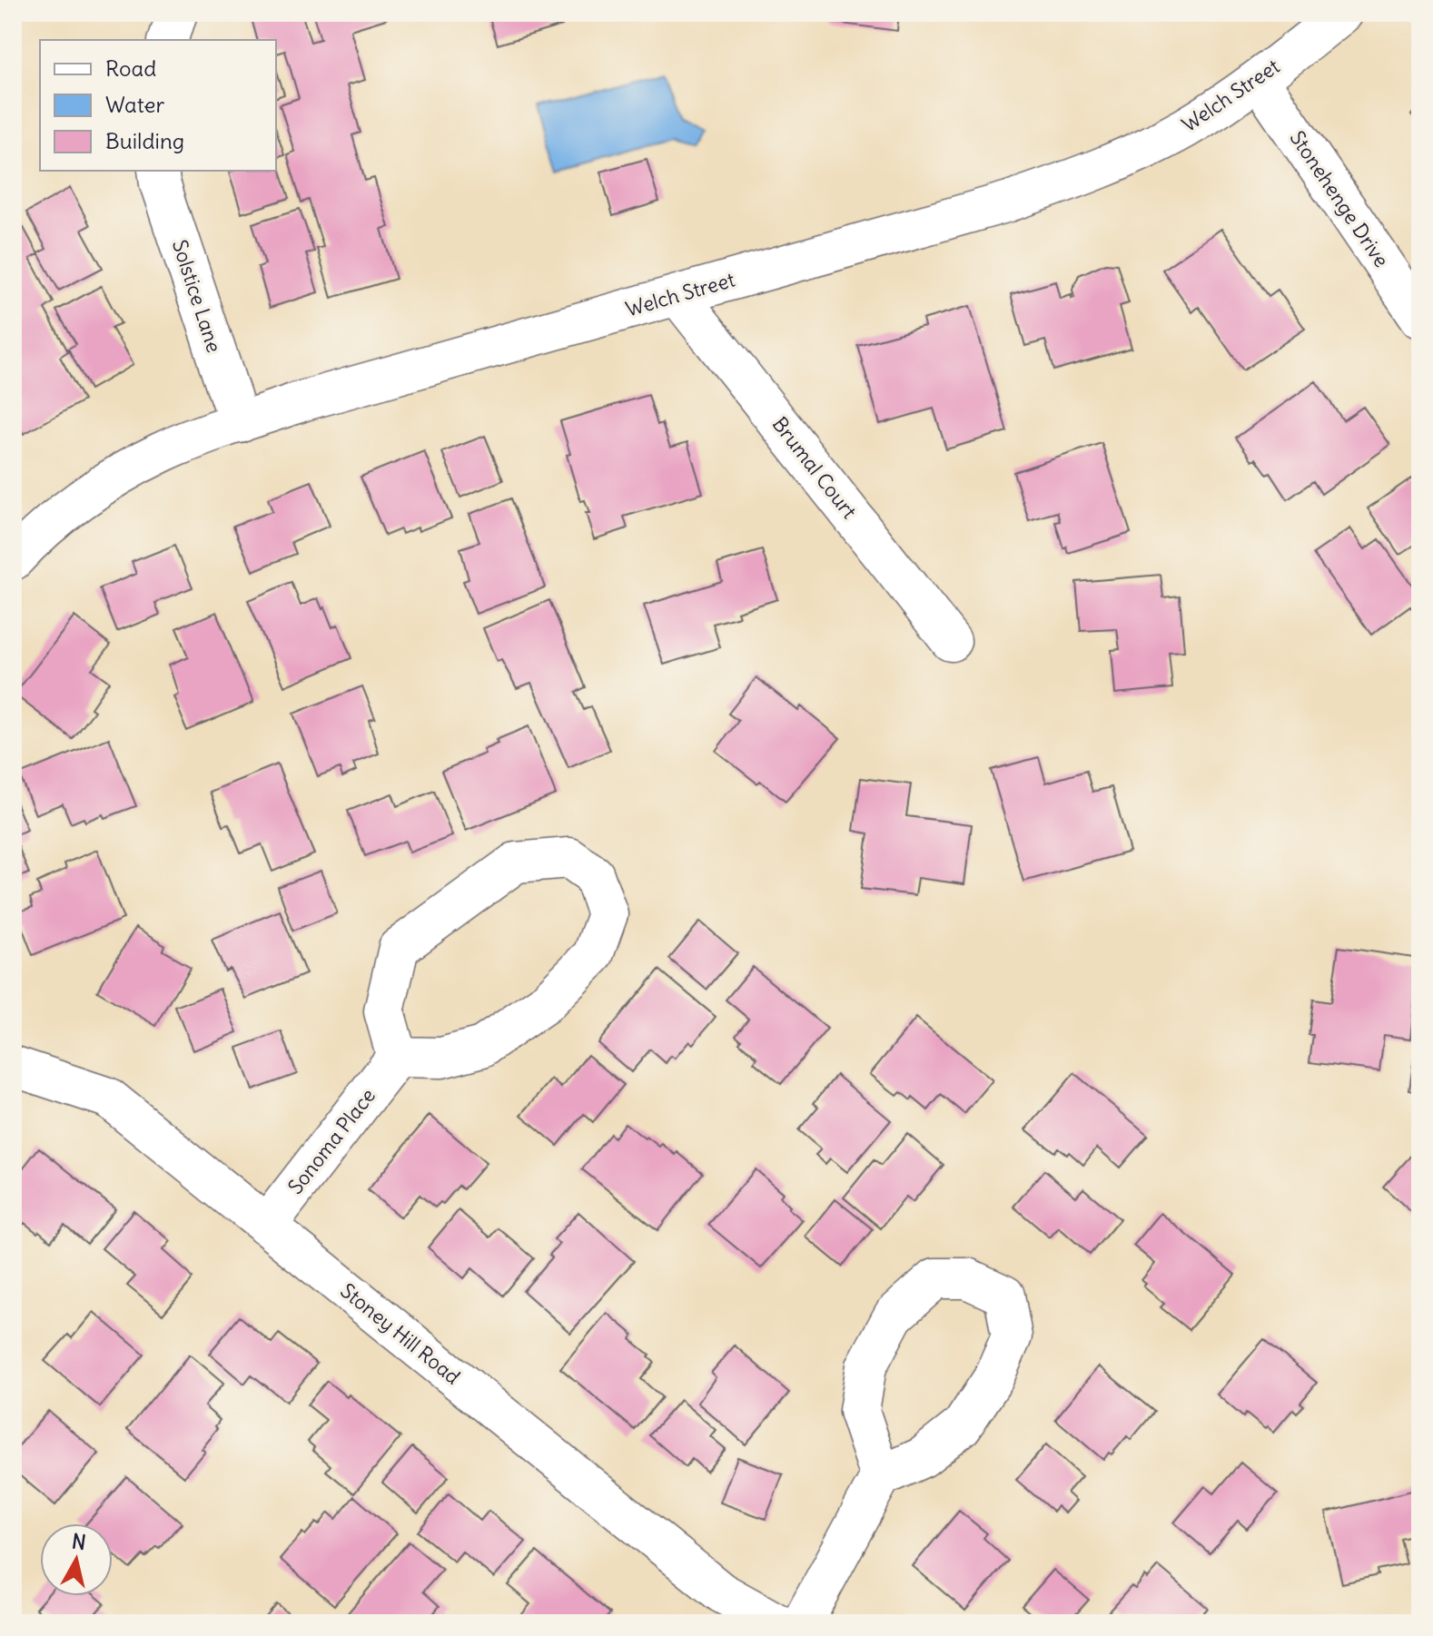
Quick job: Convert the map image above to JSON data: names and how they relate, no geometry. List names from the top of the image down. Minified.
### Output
{"streets":{"street":["Welch Street","Stonehenge Drive","Solstice Lane","Brumal Court","Sonoma Place","Stoney Hill Road"]},"crossings":[["Welch Street","Stonehenge Drive"],["Welch Street","Solstice Lane"],["Welch Street","Brumal Court"],["Sonoma Place","Stoney Hill Road"]],"legend":["Road","Water","Building"],"north":"top"}
